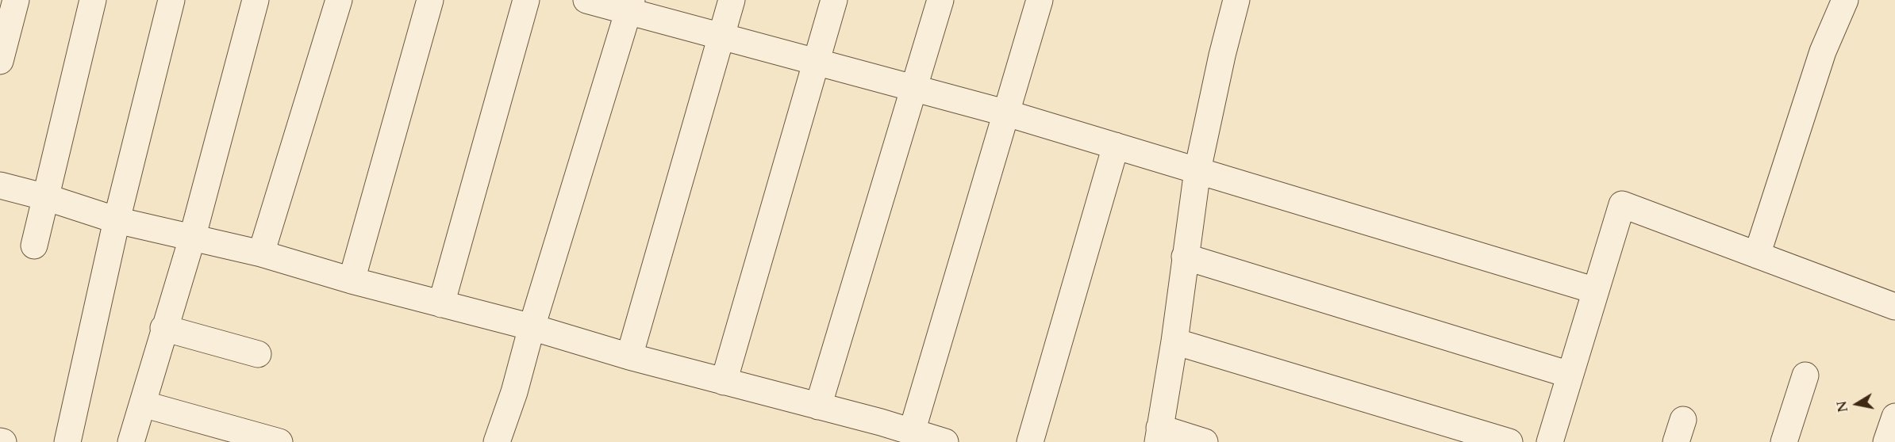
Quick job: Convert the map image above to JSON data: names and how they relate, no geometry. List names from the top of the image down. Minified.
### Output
{"north":"left"}
